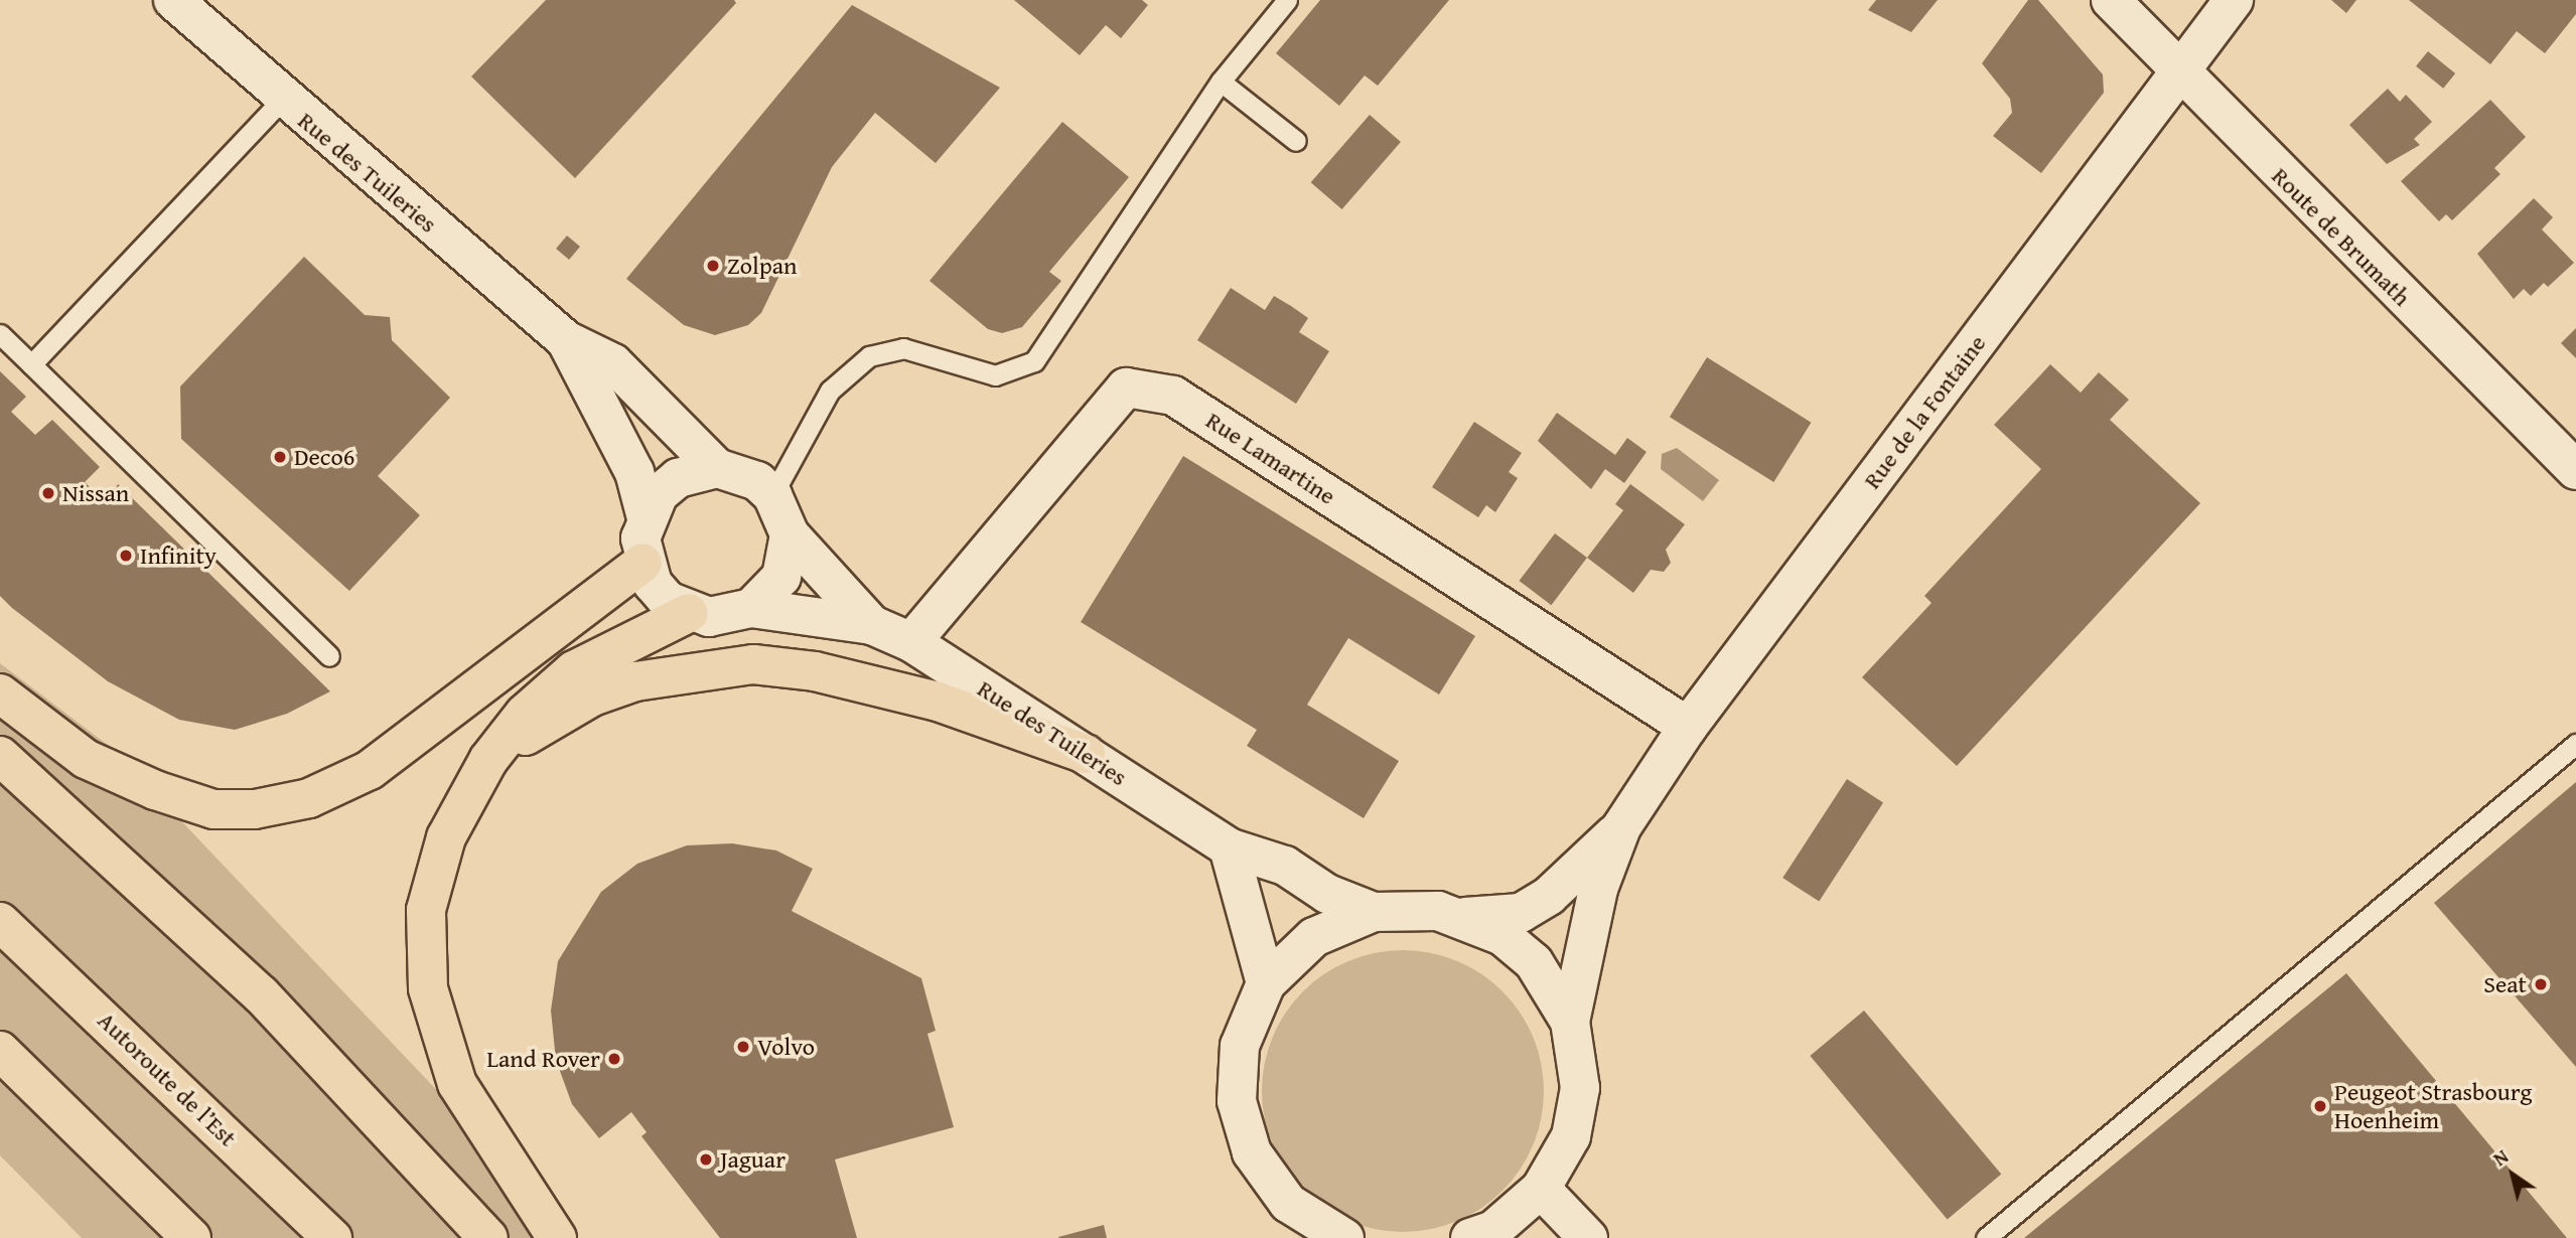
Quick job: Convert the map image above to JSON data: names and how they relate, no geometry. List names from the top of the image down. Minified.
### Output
{"streets":{"highway":["Autoroute de l’Est"],"street":["Rue des Tuileries","Route de Brumath","Rue de la Fontaine","Rue Lamartine"]},"crossings":[["Rue des Tuileries","Rue de la Fontaine"],["Rue des Tuileries","Rue Lamartine"],["Route de Brumath","Rue de la Fontaine"],["Rue de la Fontaine","Rue Lamartine"]],"places":["Zolpan","Deco6","Nissan","Infinity","Seat","Volvo","Land Rover","Peugeot Strasbourg Hoenheim","Jaguar"],"north":"top left"}
